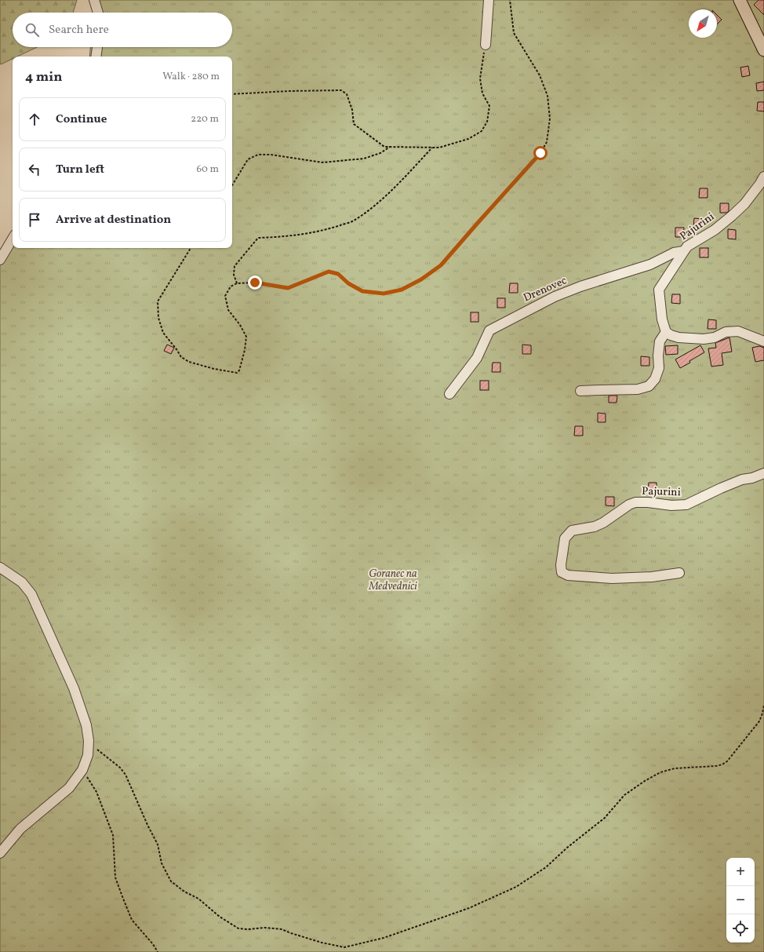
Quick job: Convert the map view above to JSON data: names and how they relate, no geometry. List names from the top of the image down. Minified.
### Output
{"streets":{"street":["Pajurini","Drenovec"]},"crossings":[["Pajurini","Drenovec"]],"parks":["Goranec na Medvednici"],"north":"bottom left","page":{"search":"Search here","heading":["4 min","Walk · 280 m"],"list":[["Continue","220 m"],["Turn left","60 m"],"Arrive at destination"],"map_buttons":["+","−"]}}
